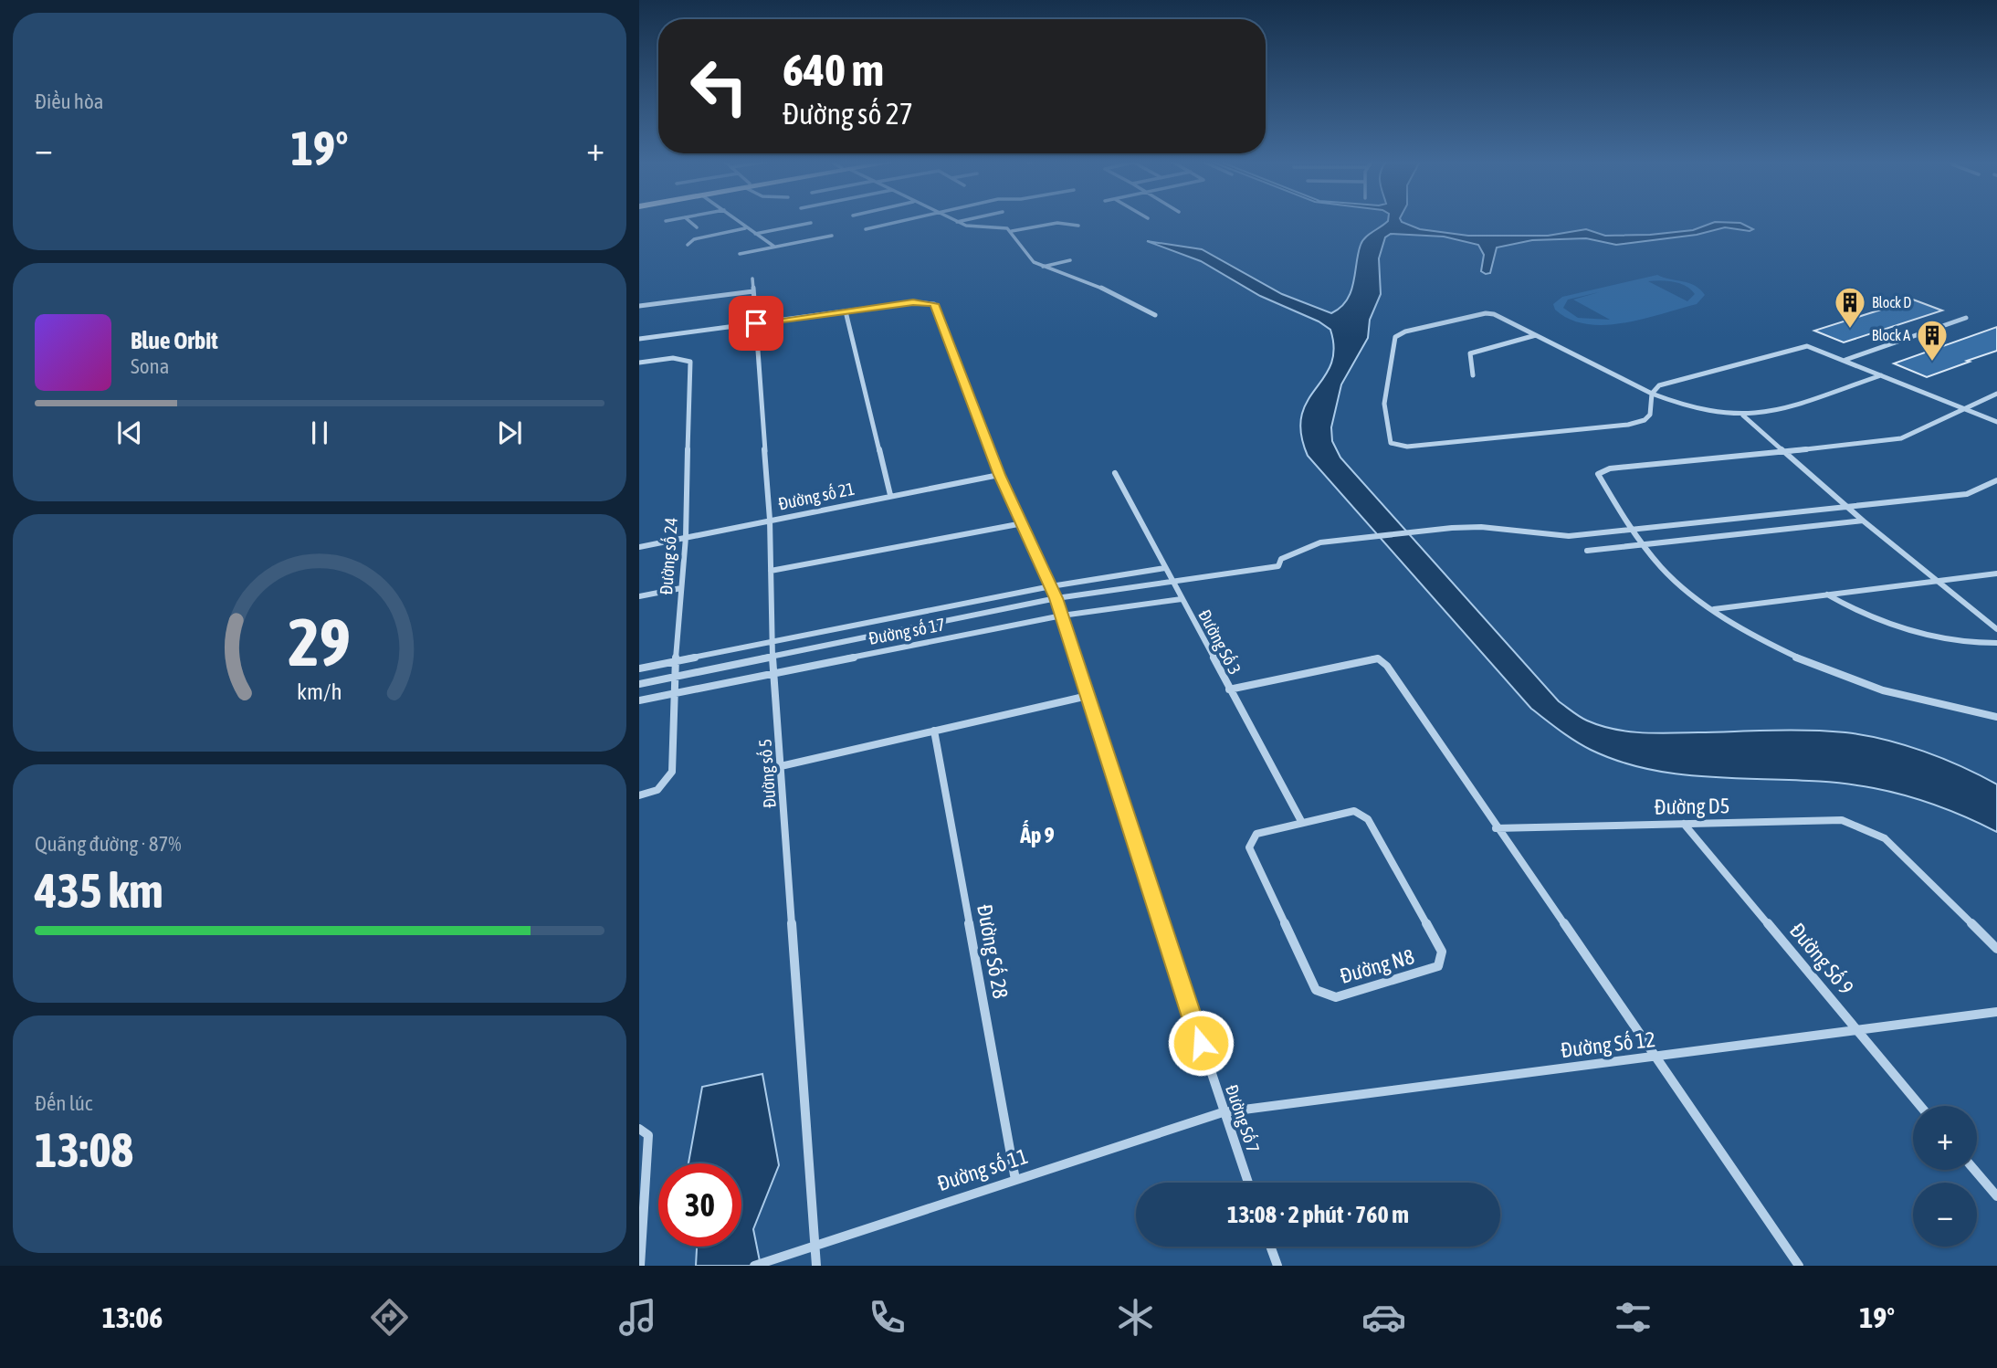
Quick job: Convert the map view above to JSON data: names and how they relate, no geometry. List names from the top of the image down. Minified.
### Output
{"streets":{"street":["Đường số 21","Đường số 24","Đường số 17","Đường Số 3","Đường số 5","Đường D5","Đường Số 28","Đường Số 9","Đường N8","Đường Số 12","Đường Số 7","Đường số 11"]},"crossings":[["Đường số 21","Đường số 24"],["Đường số 21","Đường số 5"],["Đường số 21","Đường Số 7"],["Đường số 24","Đường số 17"],["Đường số 17","Đường Số 3"],["Đường số 17","Đường số 5"],["Đường số 17","Đường Số 7"],["Đường Số 3","Đường N8"],["Đường số 5","Đường số 11"],["Đường D5","Đường Số 9"],["Đường Số 28","Đường số 11"],["Đường Số 9","Đường Số 12"],["Đường Số 12","Đường Số 7"],["Đường Số 12","Đường số 11"],["Đường Số 7","Đường số 11"]],"districts":["Ấp 9"],"places":{"building":["Block D","Block A"]},"page":{"tile":["Điều hòa",["Quãng đường · 87%","435 km"],["Đến lúc","13:08"]],"turn":["640 m","Đường số 27"],"heat":["−","19°","+"],"song":["Blue Orbit","Sona"],"map_buttons":["+","−"],"limit":"30","trip":"13:08 · 2 phút · 760 m","tabs":["13:06","19°"],"gauge":["29","km/h"]}}
